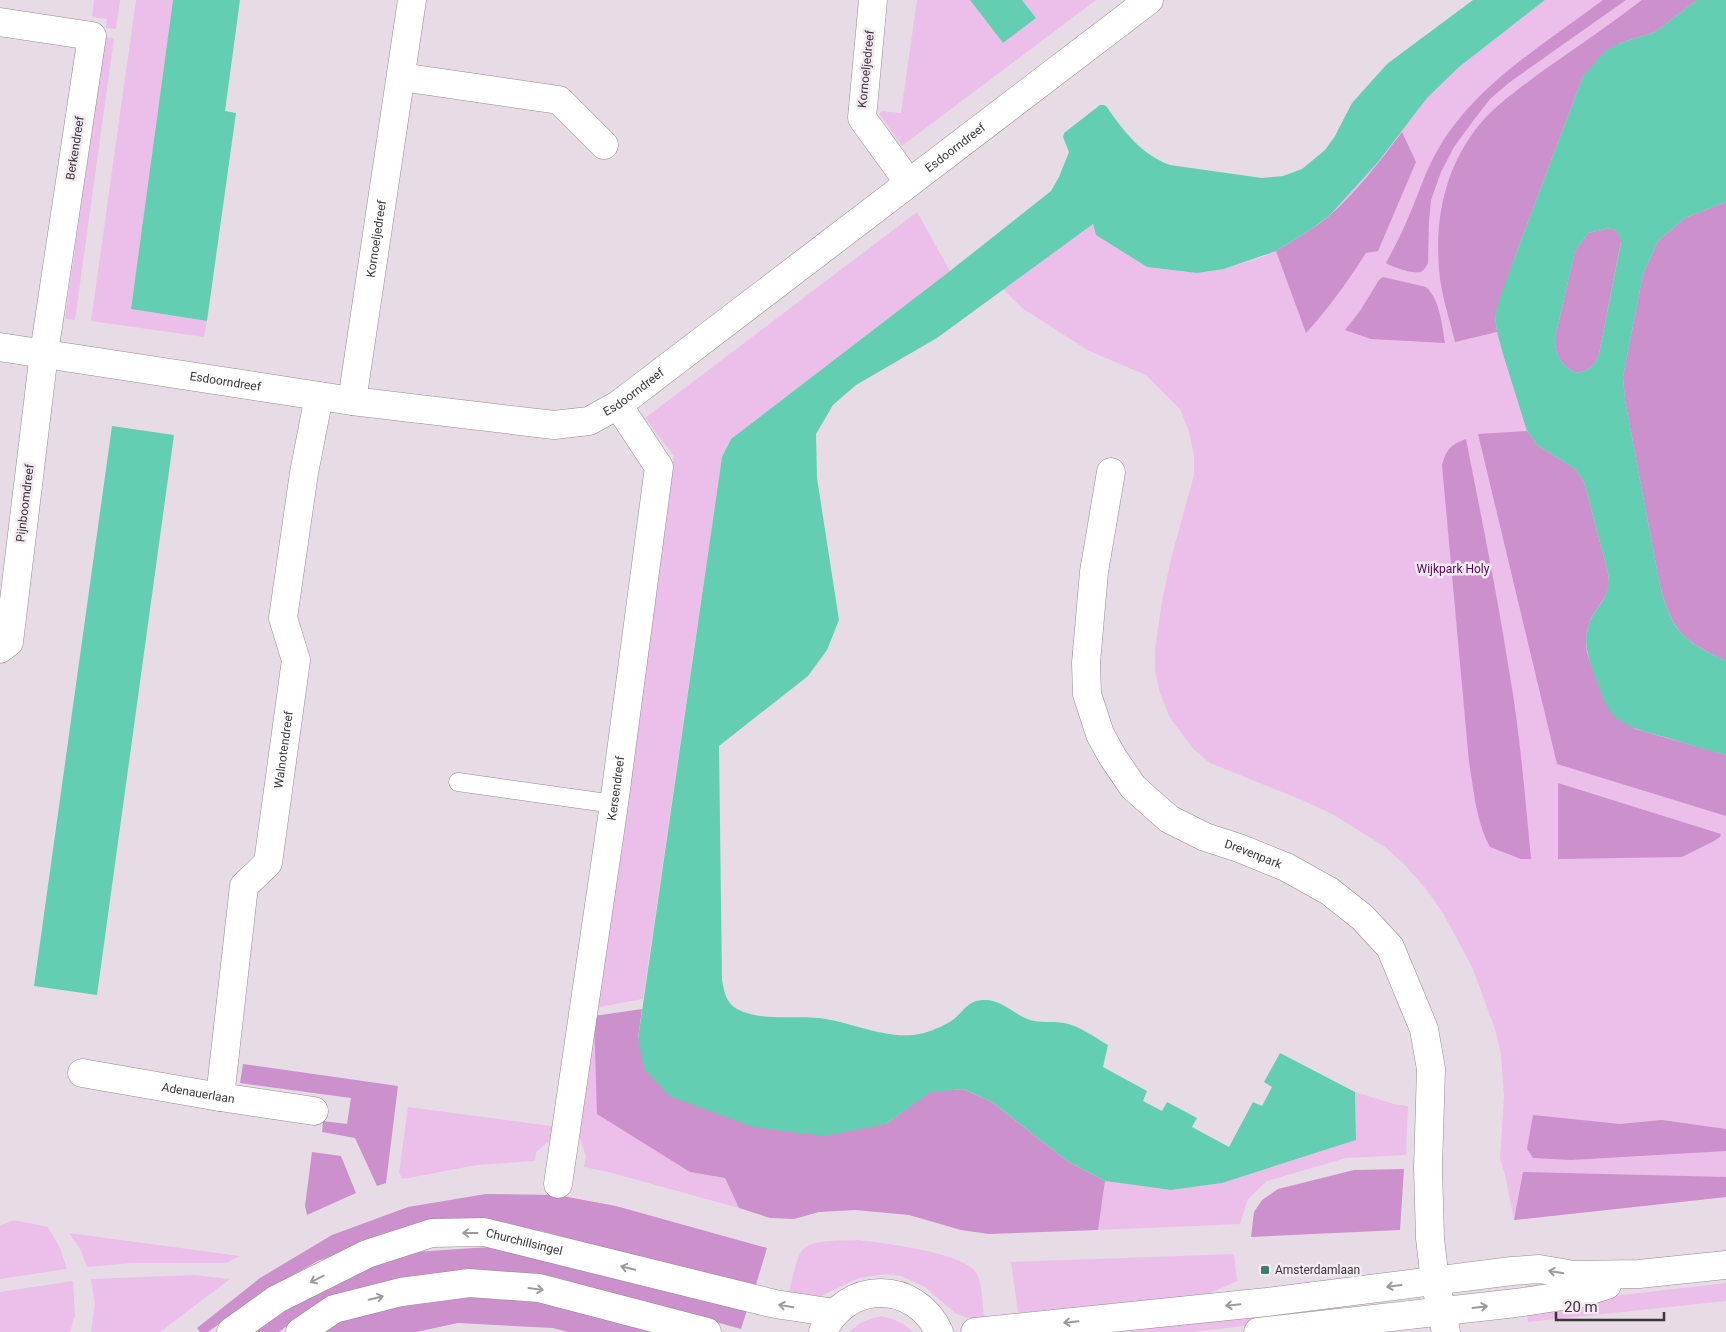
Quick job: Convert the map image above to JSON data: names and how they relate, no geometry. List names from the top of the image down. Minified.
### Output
{"streets":{"street":["Kornoeljedreef","Esdoorndreef","Berkendreef","Pijnboomdreef","Walnotendreef","Kersendreef","Drevenpark","Adenauerlaan","Churchillsingel"]},"crossings":[["Kornoeljedreef","Esdoorndreef"],["Esdoorndreef","Berkendreef"],["Esdoorndreef","Pijnboomdreef"],["Esdoorndreef","Walnotendreef"],["Esdoorndreef","Kersendreef"],["Berkendreef","Pijnboomdreef"],["Walnotendreef","Adenauerlaan"]],"parks":["Wijkpark Holy"],"places":{"transit":["Amsterdamlaan"]},"scale_bar":"20 m"}
